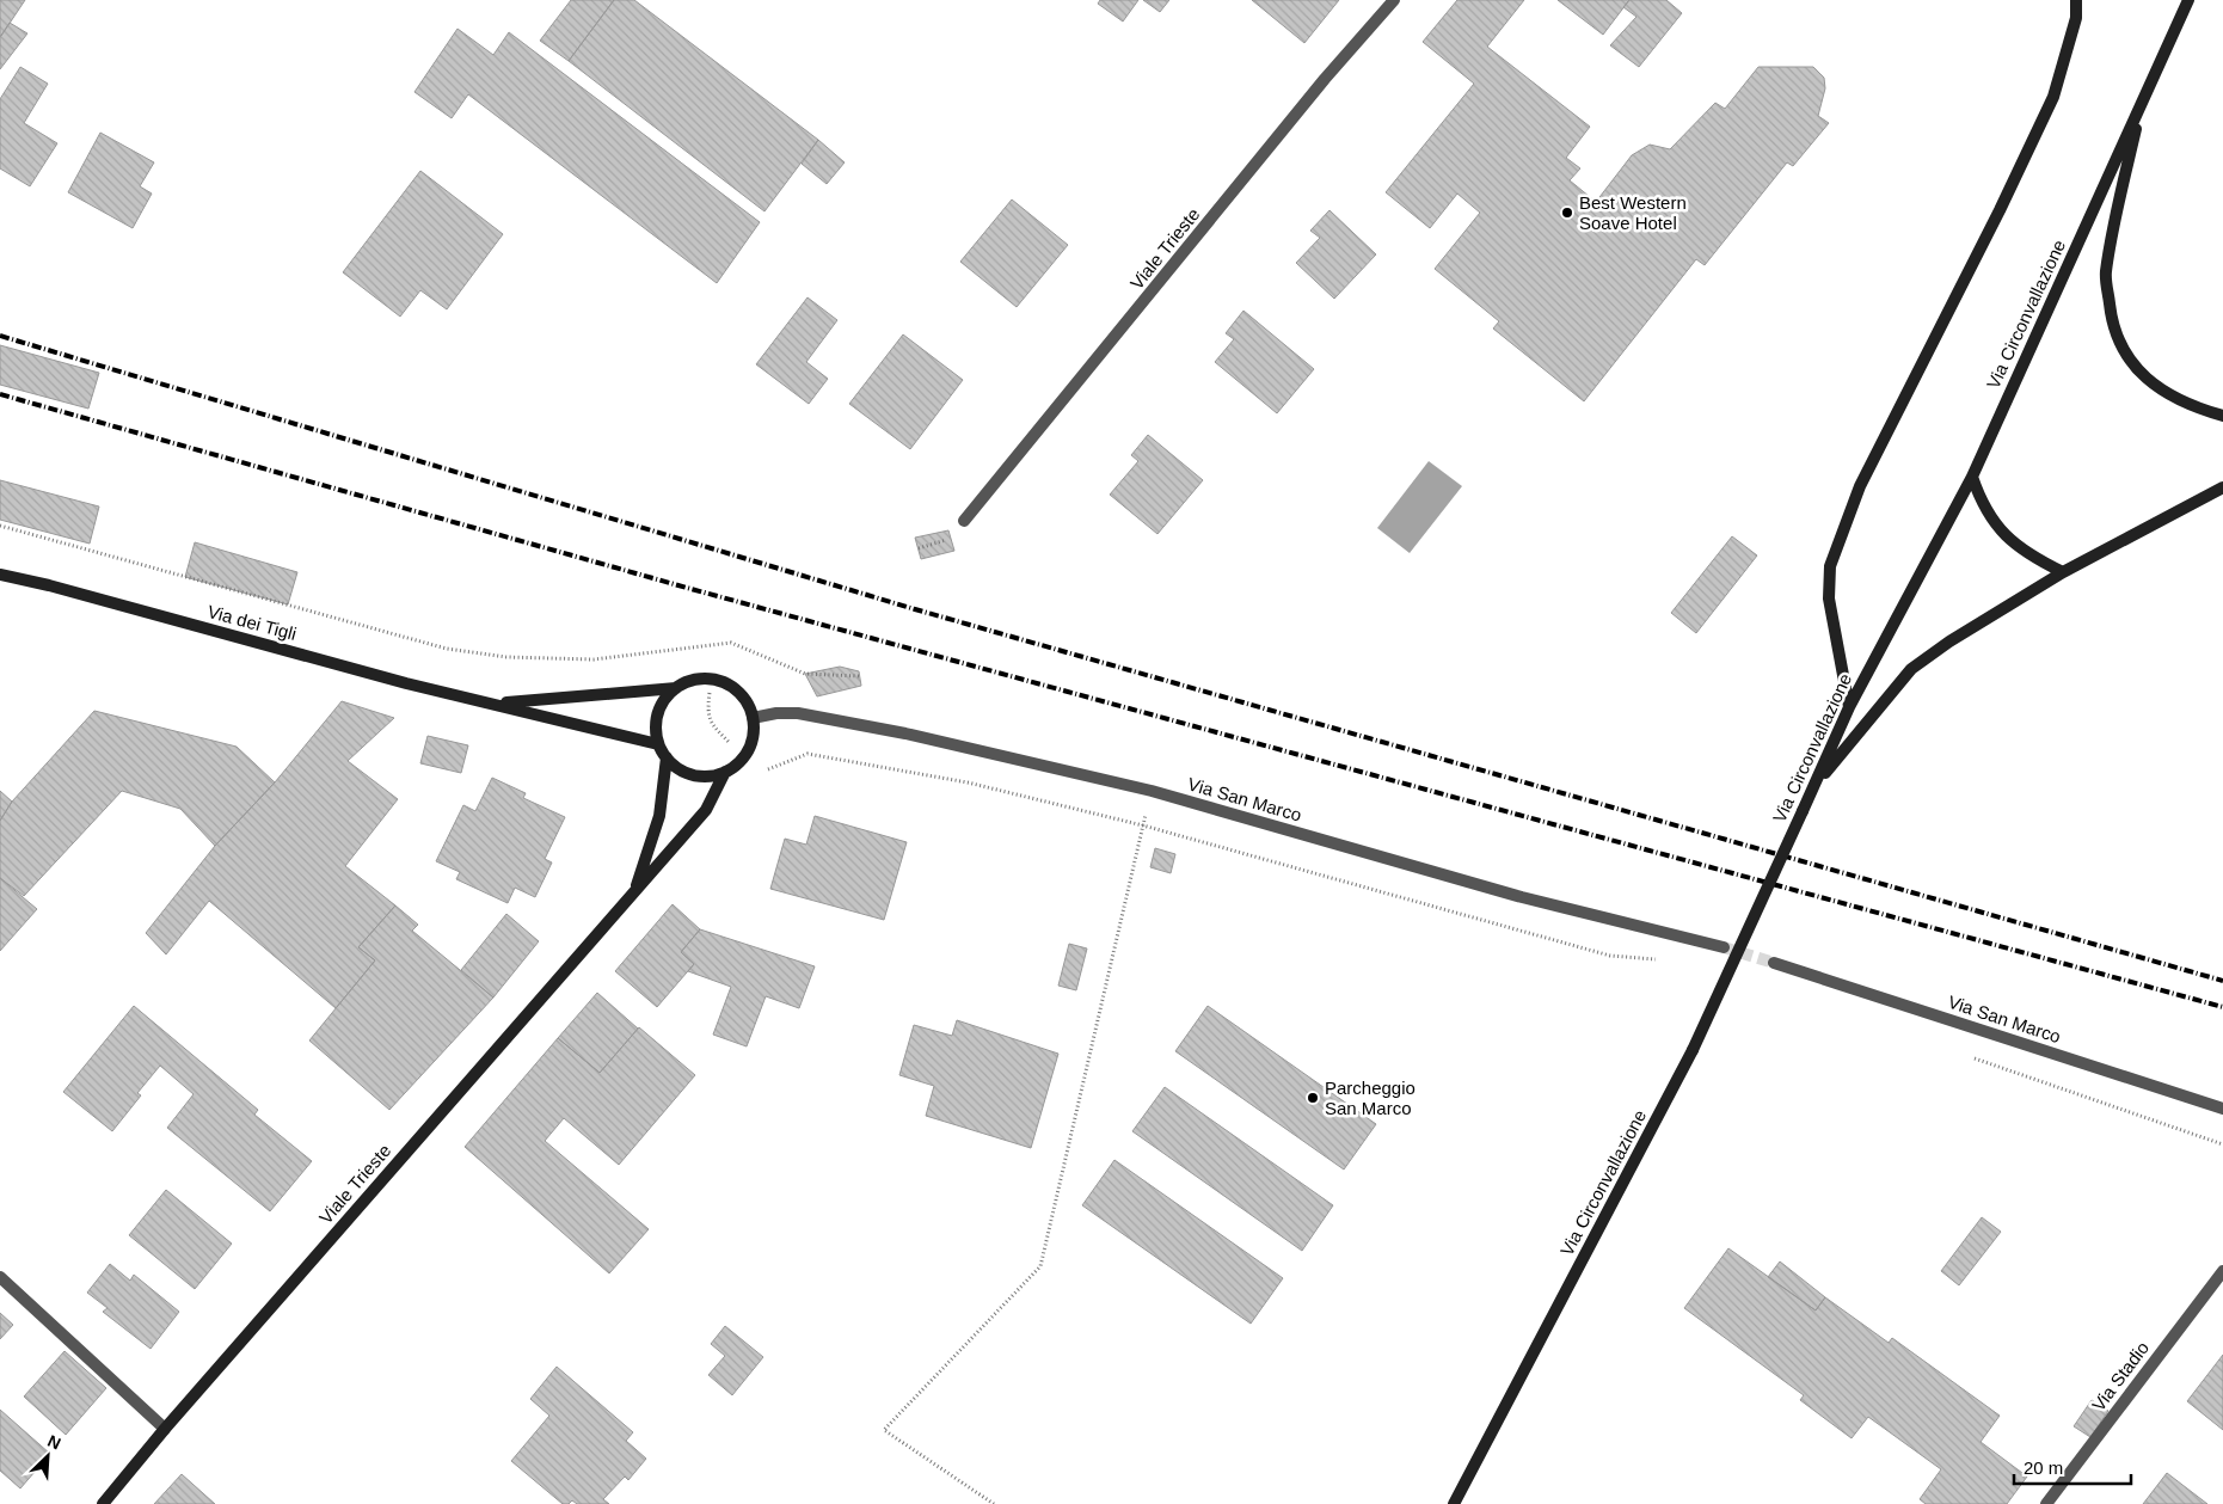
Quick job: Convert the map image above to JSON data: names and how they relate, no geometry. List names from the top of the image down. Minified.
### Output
{"streets":{"main road":["Viale Trieste","Via Circonvallazione","Via dei Tigli"],"street":["Via San Marco","Via Stadio"]},"crossings":[["Viale Trieste","Via dei Tigli"],["Viale Trieste","Via San Marco"],["Via dei Tigli","Via San Marco"]],"places":["Best Western Soave Hotel","Parcheggio San Marco"],"scale_bar":"20 m","north":"top right"}
